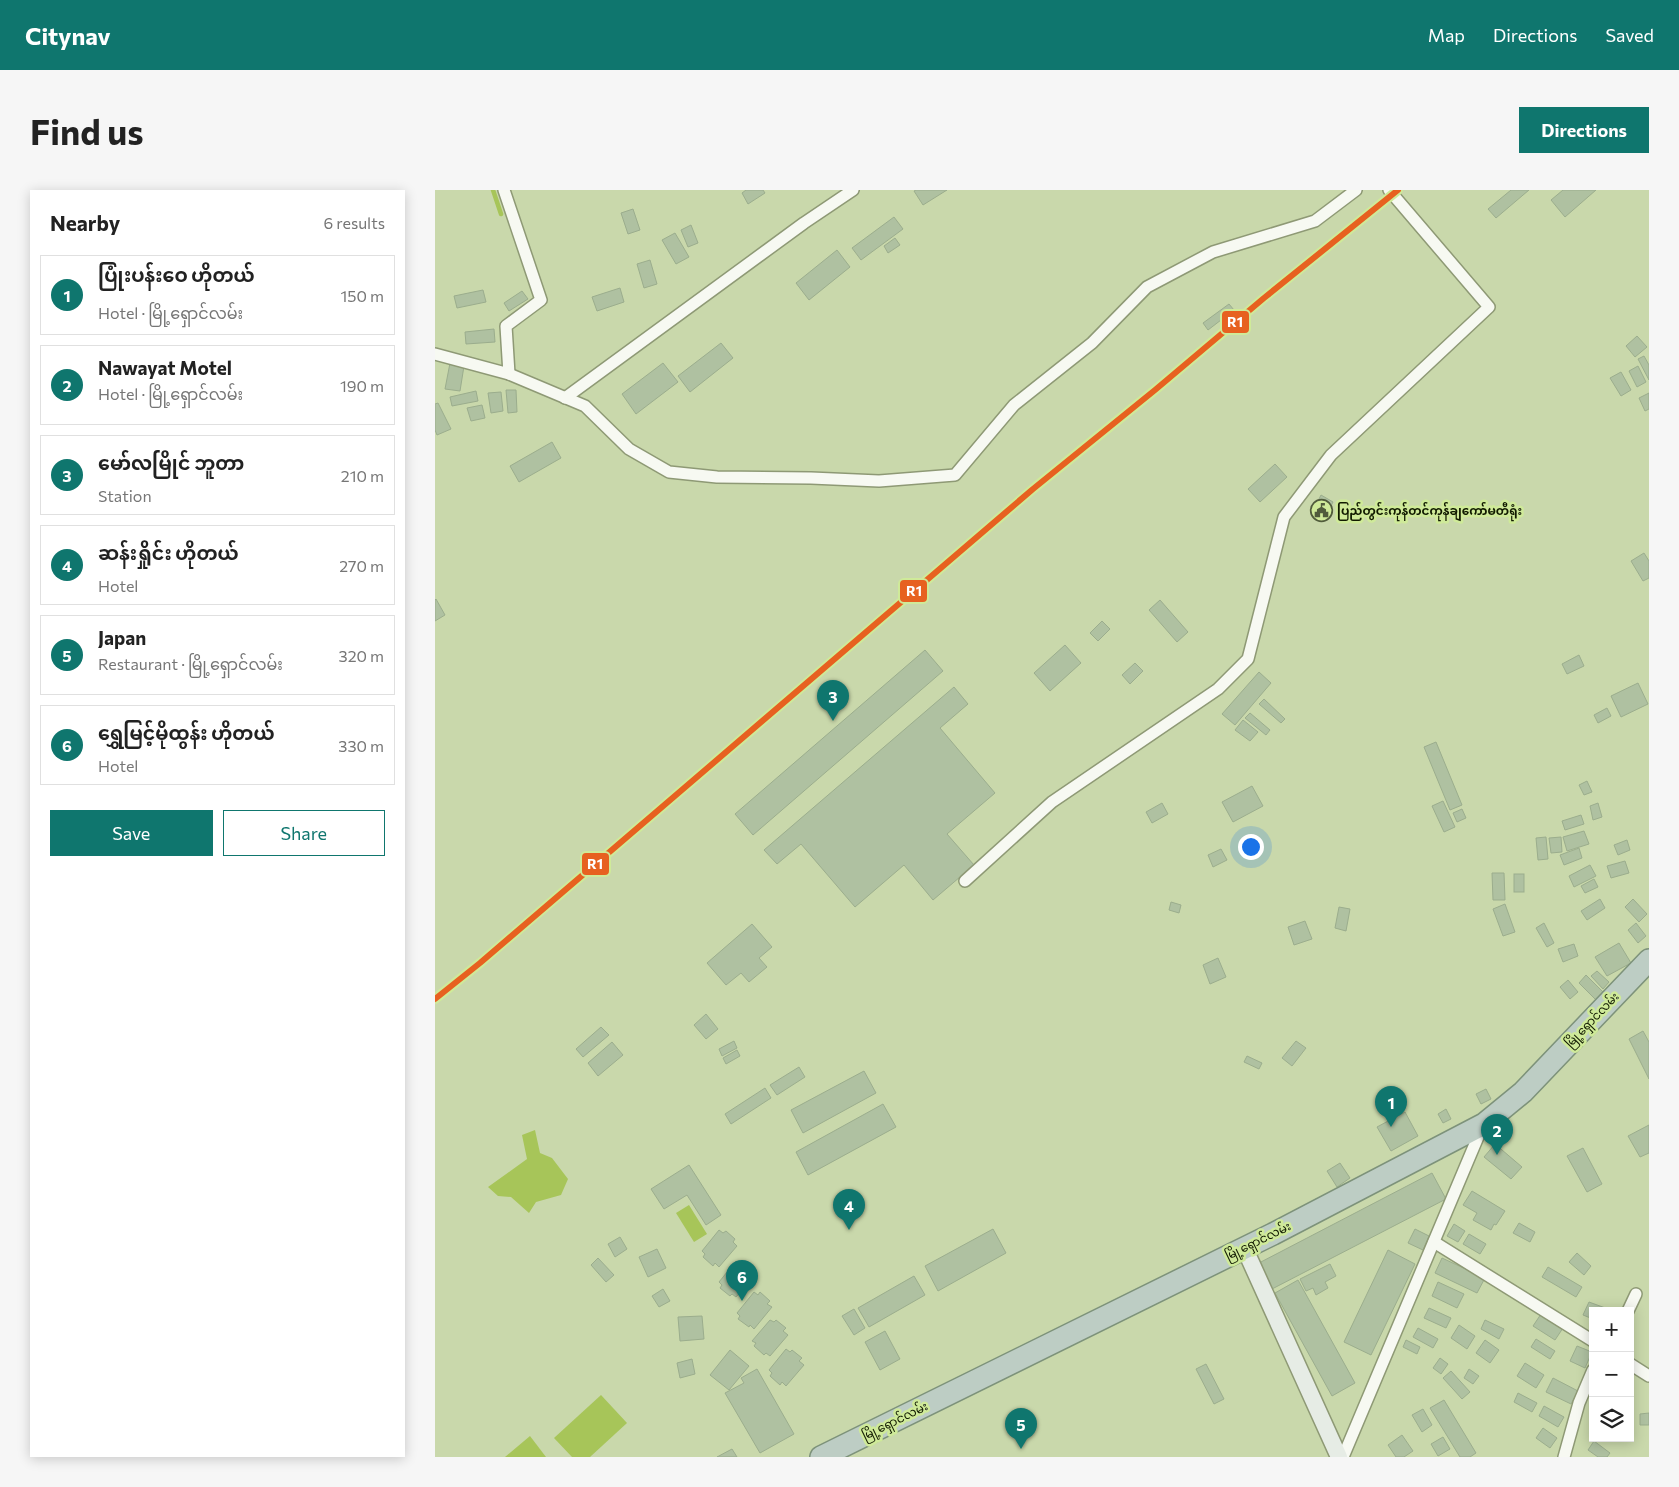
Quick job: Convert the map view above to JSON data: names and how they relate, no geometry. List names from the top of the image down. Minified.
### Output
{"streets":{"highway":["မြို့ရှောင်လမ်း"]},"places":{"public building":["ပြည်တွင်းကုန်တင်ကုန်ချကော်မတီရုံး"]},"lines":["transit line R1"],"page":{"header":"Citynav","nav":["Map","Directions","Saved"],"buttons":["Directions",["Save","Share"]],"title":"Find us","heading":["Nearby","6 results"],"list":[{"mark":"1","name":"ပြုံးပန်းဝေ ဟိုတယ်","note":"Hotel · မြို့ရှောင်လမ်း","value":"150 m"},{"mark":"2","name":"Nawayat Motel","note":"Hotel · မြို့ရှောင်လမ်း","value":"190 m"},{"mark":"3","name":"မော်လမြိုင် ဘူတာ","note":"Station","value":"210 m"},{"mark":"4","name":"ဆန်းရှိုင်း ဟိုတယ်","note":"Hotel","value":"270 m"},{"mark":"5","name":"Japan","note":"Restaurant · မြို့ရှောင်လမ်း","value":"320 m"},{"mark":"6","name":"ရွှေမြင့်မိုထွန်း ဟိုတယ်","note":"Hotel","value":"330 m"}],"pins":["3","1","2","4","6","5"],"map_buttons":["+","−"]}}
